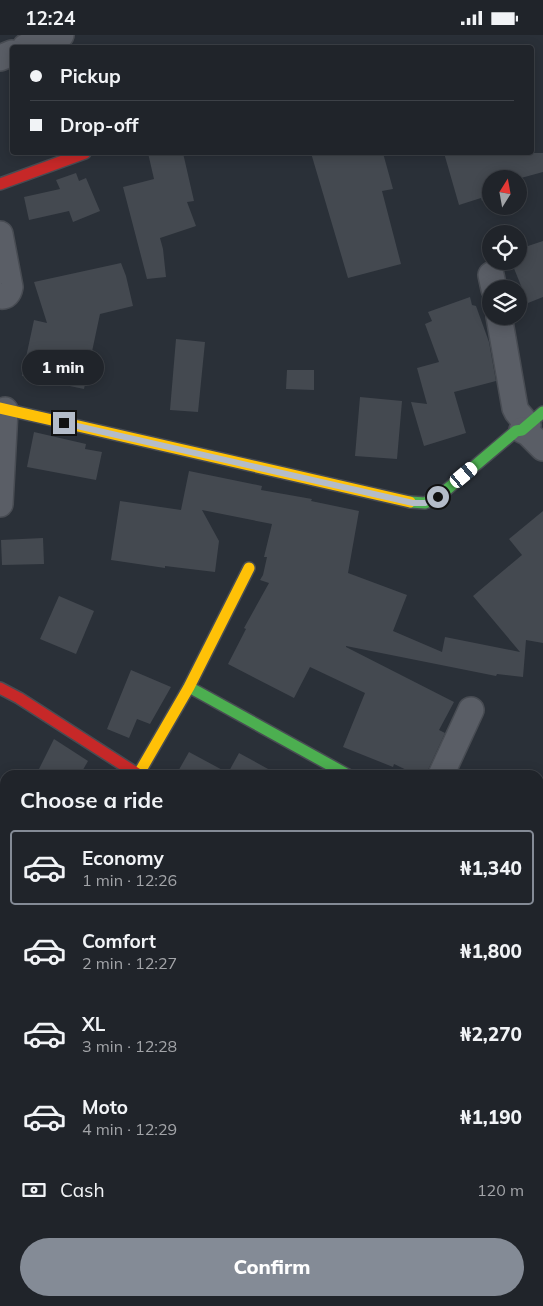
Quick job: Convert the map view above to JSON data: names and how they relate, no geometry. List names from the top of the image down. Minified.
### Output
{"north":"top","page":{"status":"12:24","banner":["Pickup","Drop-off"],"bubble":"1 min","heading":"Choose a ride","list":[{"name":"Economy","note":"1 min · 12:26","value":"₦1,340"},{"name":"Comfort","note":"2 min · 12:27","value":"₦1,800"},{"name":"XL","note":"3 min · 12:28","value":"₦2,270"},{"name":"Moto","note":"4 min · 12:29","value":"₦1,190"}],"pay":["Cash","120 m"],"buttons":"Confirm"}}
